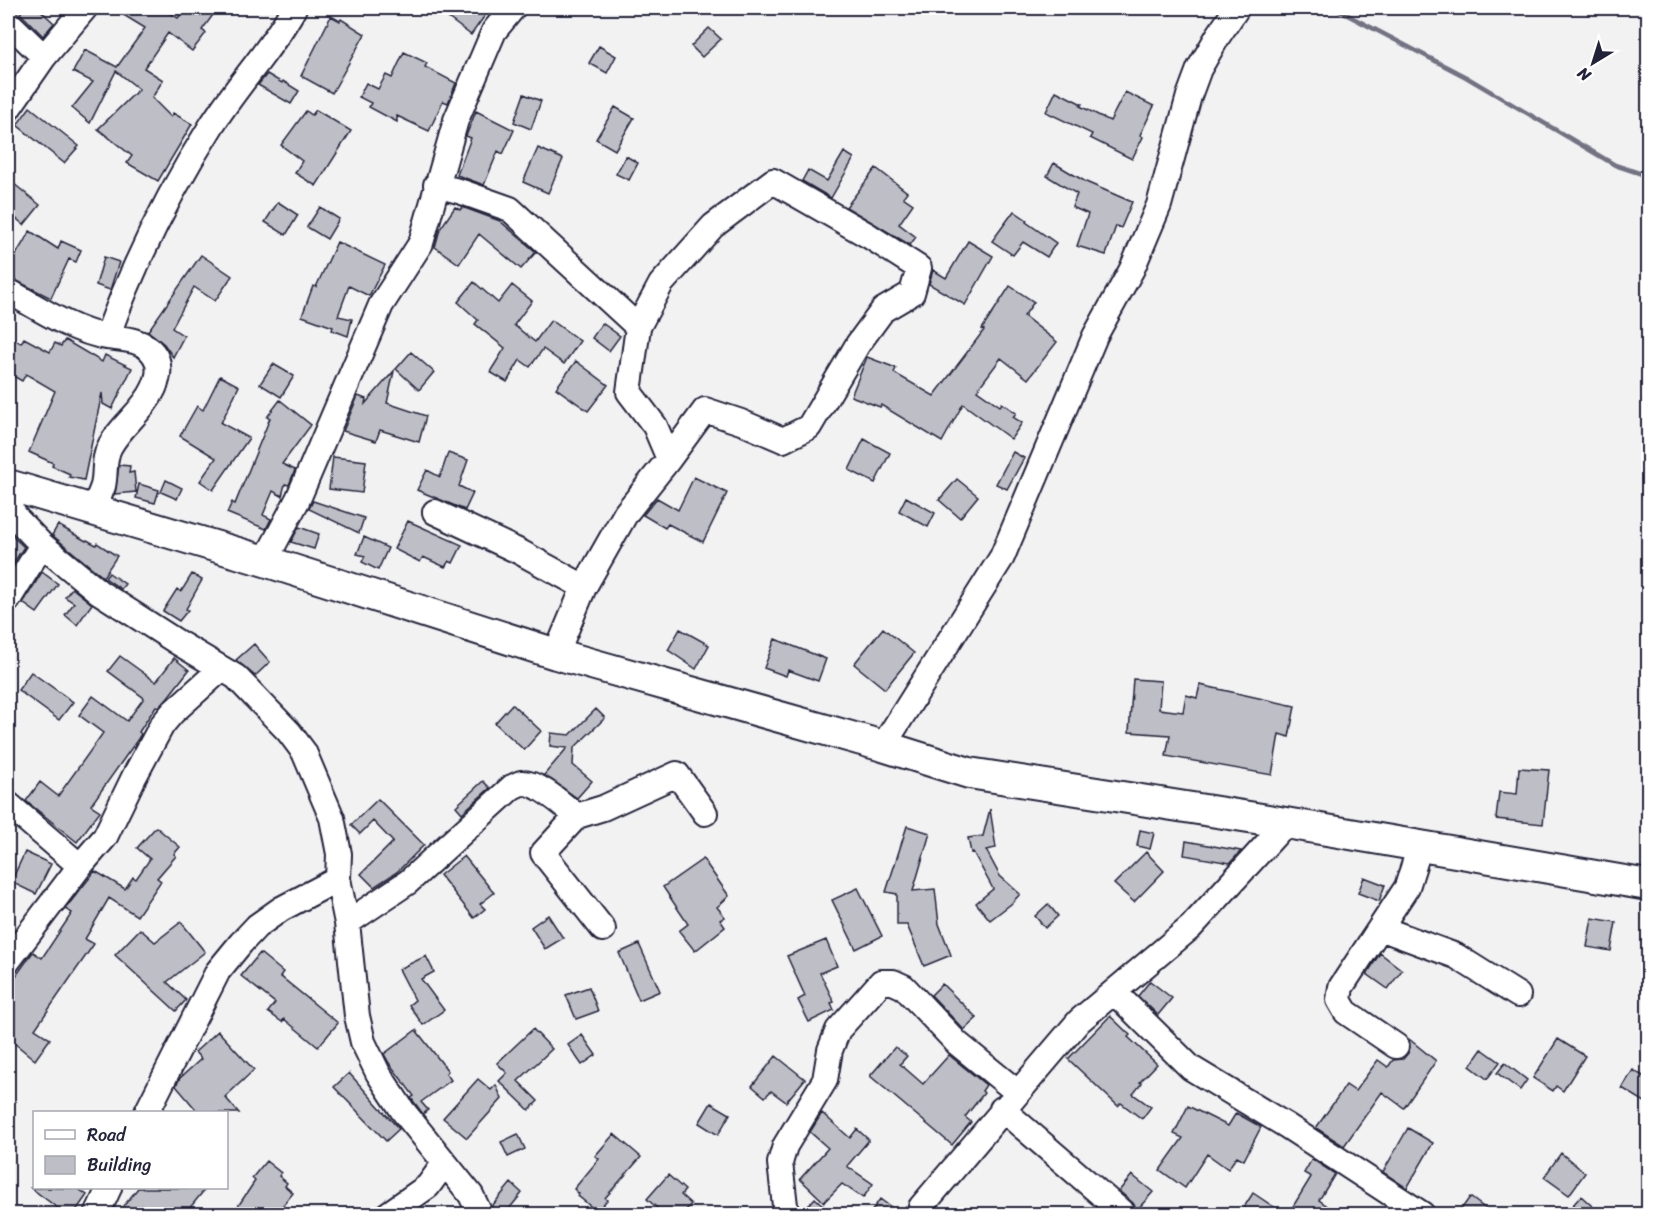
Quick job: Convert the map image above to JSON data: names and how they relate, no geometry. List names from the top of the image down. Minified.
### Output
{"legend":["Road","Building"],"north":"bottom left"}
